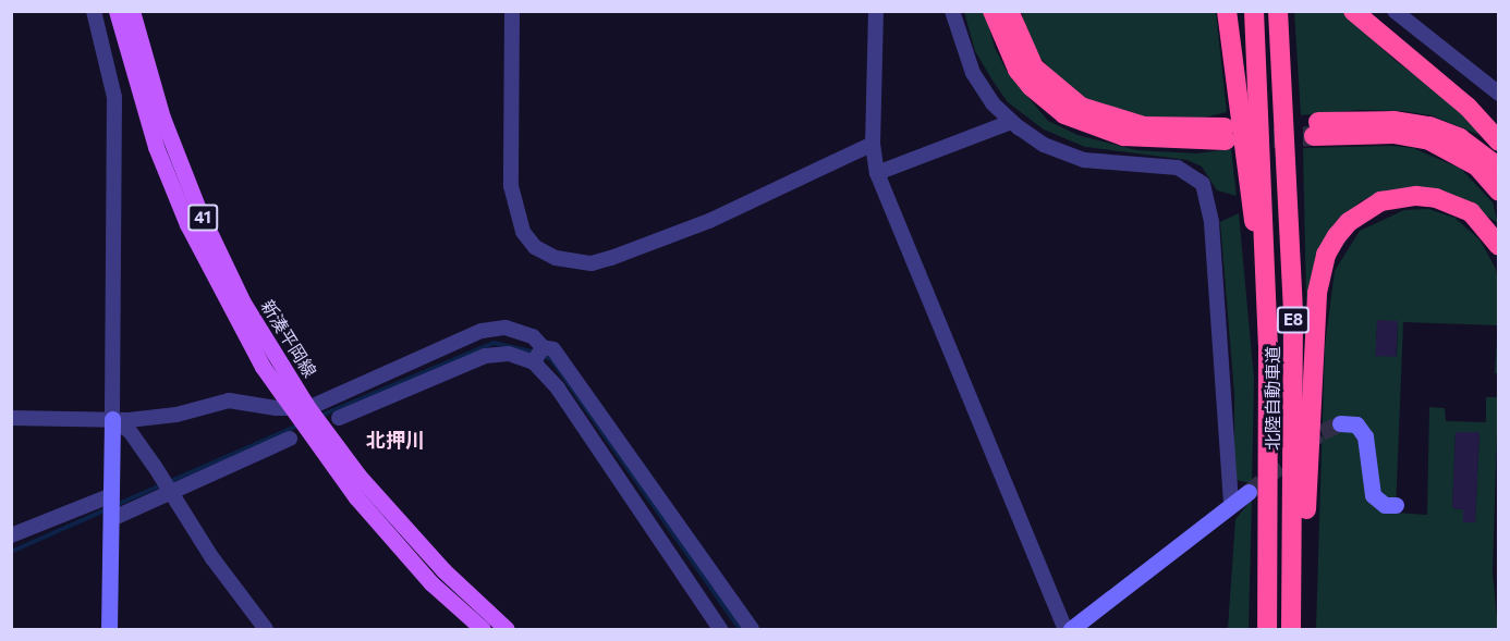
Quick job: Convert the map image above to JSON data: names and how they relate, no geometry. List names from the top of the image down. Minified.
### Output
{"streets":{"highway":["E8","北陸自動車道"],"main road":["41","新湊平岡線"]},"districts":["北押川"]}
